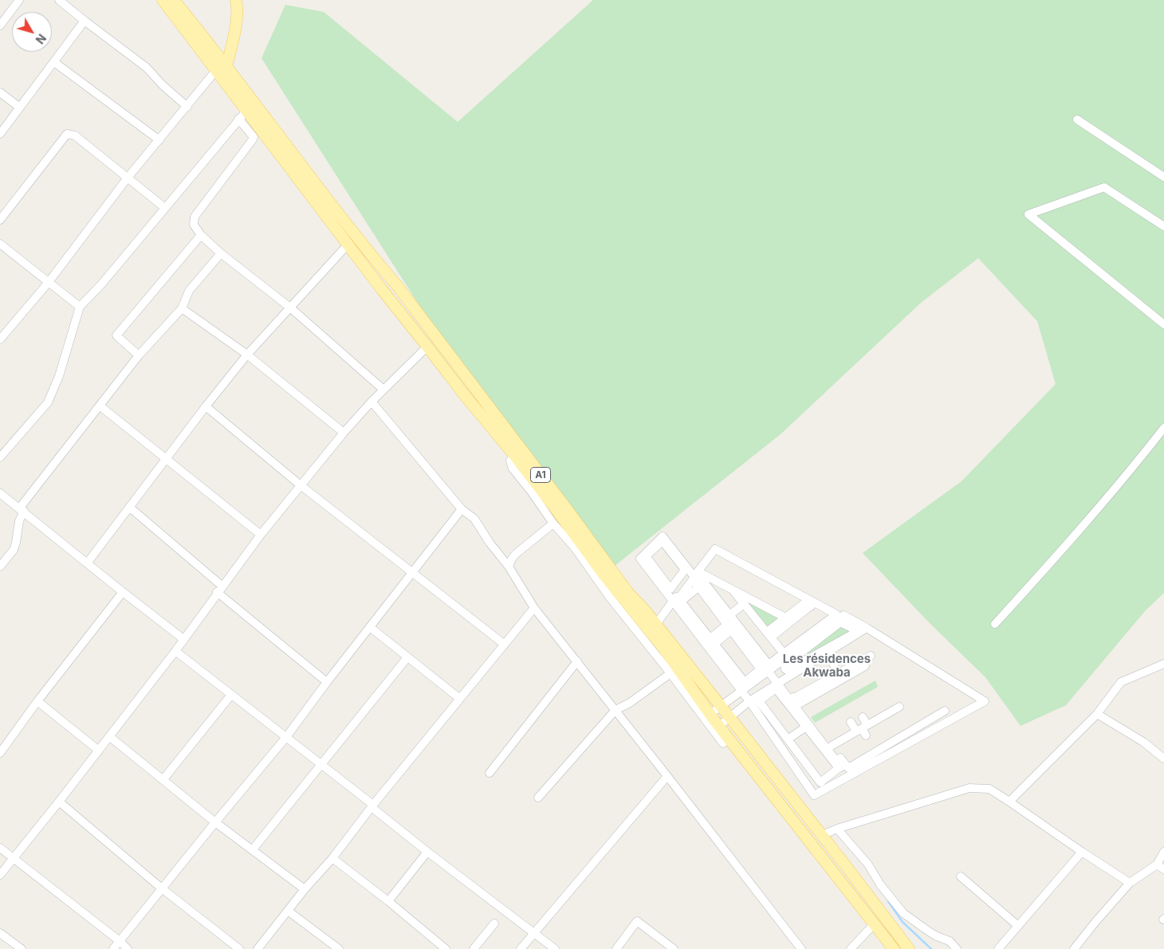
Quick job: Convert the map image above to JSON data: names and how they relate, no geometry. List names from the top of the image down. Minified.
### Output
{"streets":{"main road":["A1"]},"districts":["Les résidences Akwaba"],"north":"bottom right"}
